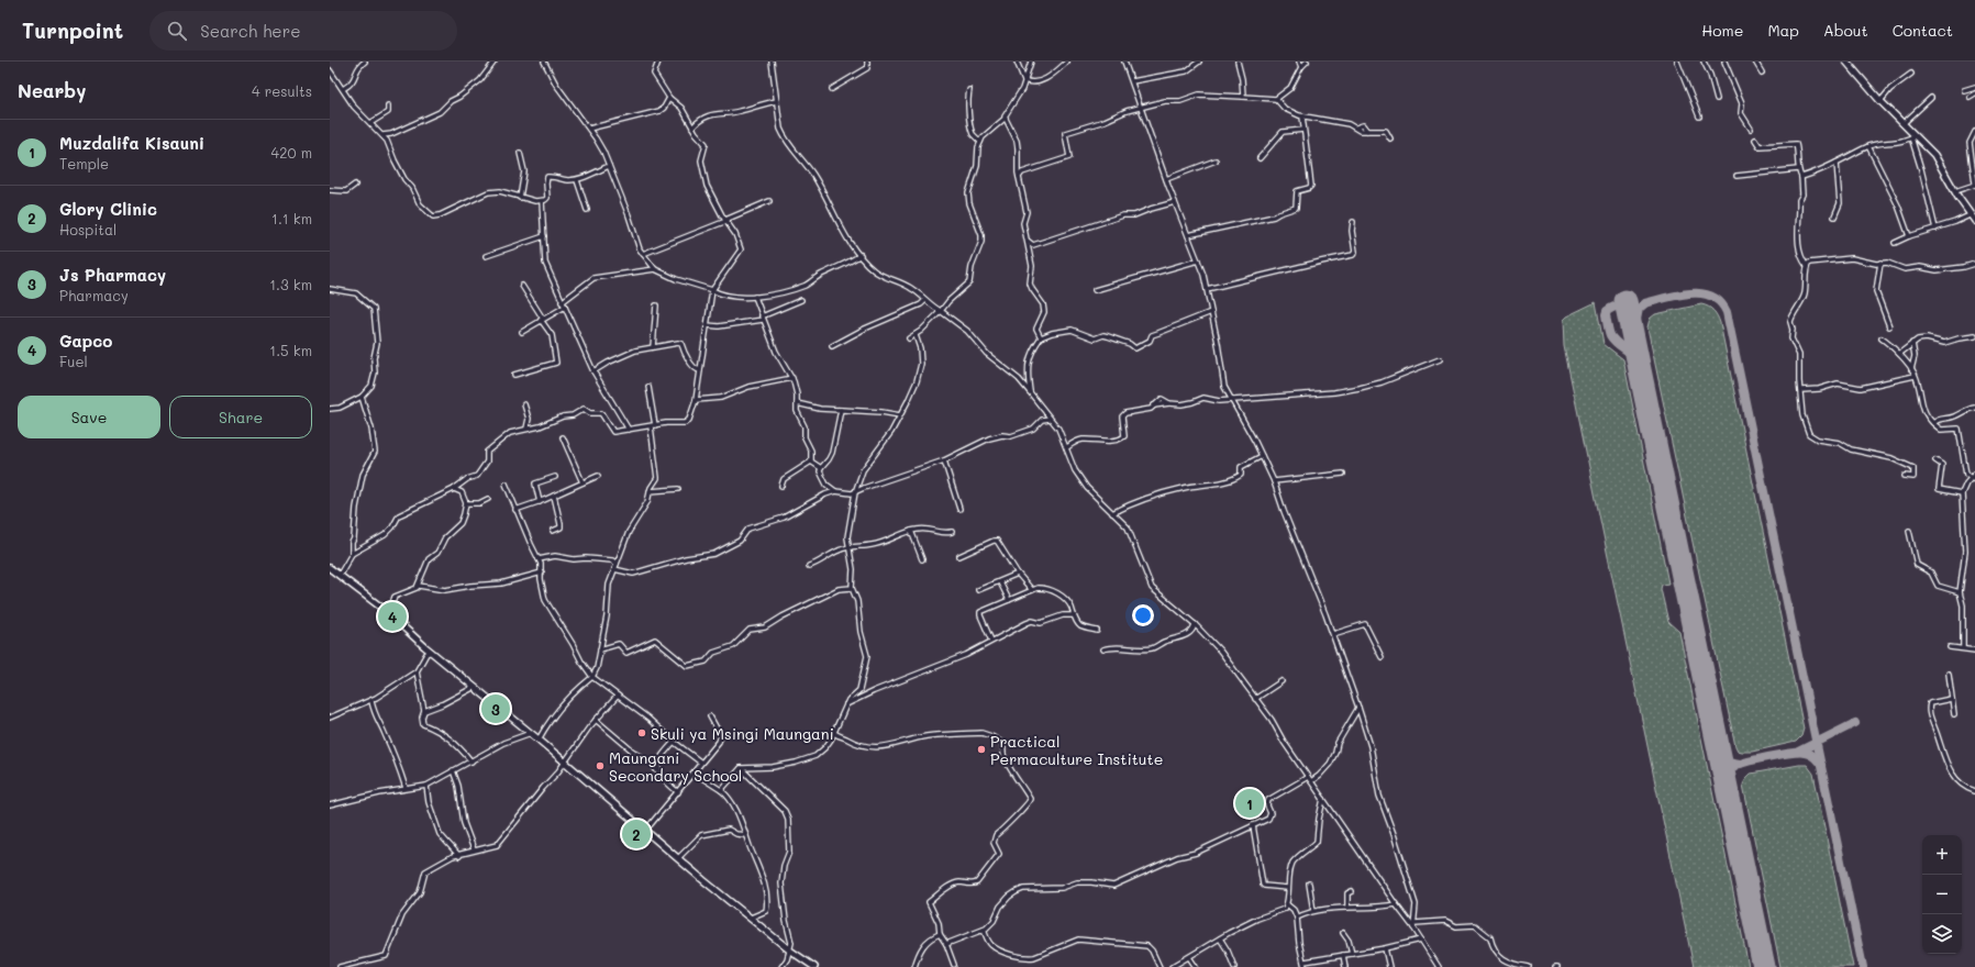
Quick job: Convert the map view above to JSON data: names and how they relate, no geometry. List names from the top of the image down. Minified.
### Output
{"places":["Skuli ya Msingi Maungani","Practical Permaculture Institute","Maungani Secondary School"],"page":{"header":"Turnpoint","search":"Search here","nav":["Home","Map","About","Contact"],"heading":["Nearby","4 results"],"list":[{"mark":"1","name":"Muzdalifa Kisauni","note":"Temple","value":"420 m"},{"mark":"2","name":"Glory Clinic","note":"Hospital","value":"1.1 km"},{"mark":"3","name":"Js Pharmacy","note":"Pharmacy","value":"1.3 km"},{"mark":"4","name":"Gapco","note":"Fuel","value":"1.5 km"}],"buttons":["Save","Share"],"pins":["4","3","1","2"],"map_buttons":["+","−"]}}
